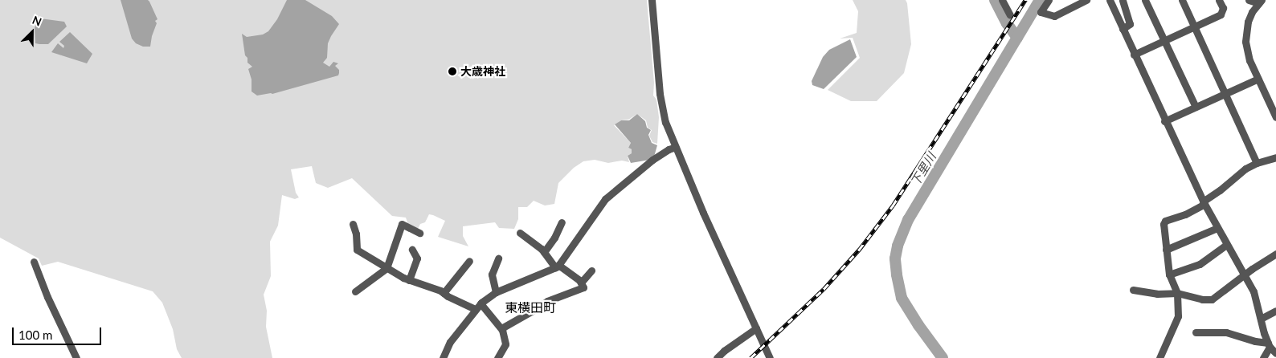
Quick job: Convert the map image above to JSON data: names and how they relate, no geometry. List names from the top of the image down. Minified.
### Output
{"districts":["東横田町"],"water":["下里川"],"places":["大歳神社"],"scale_bar":"100 m","north":"top right"}
